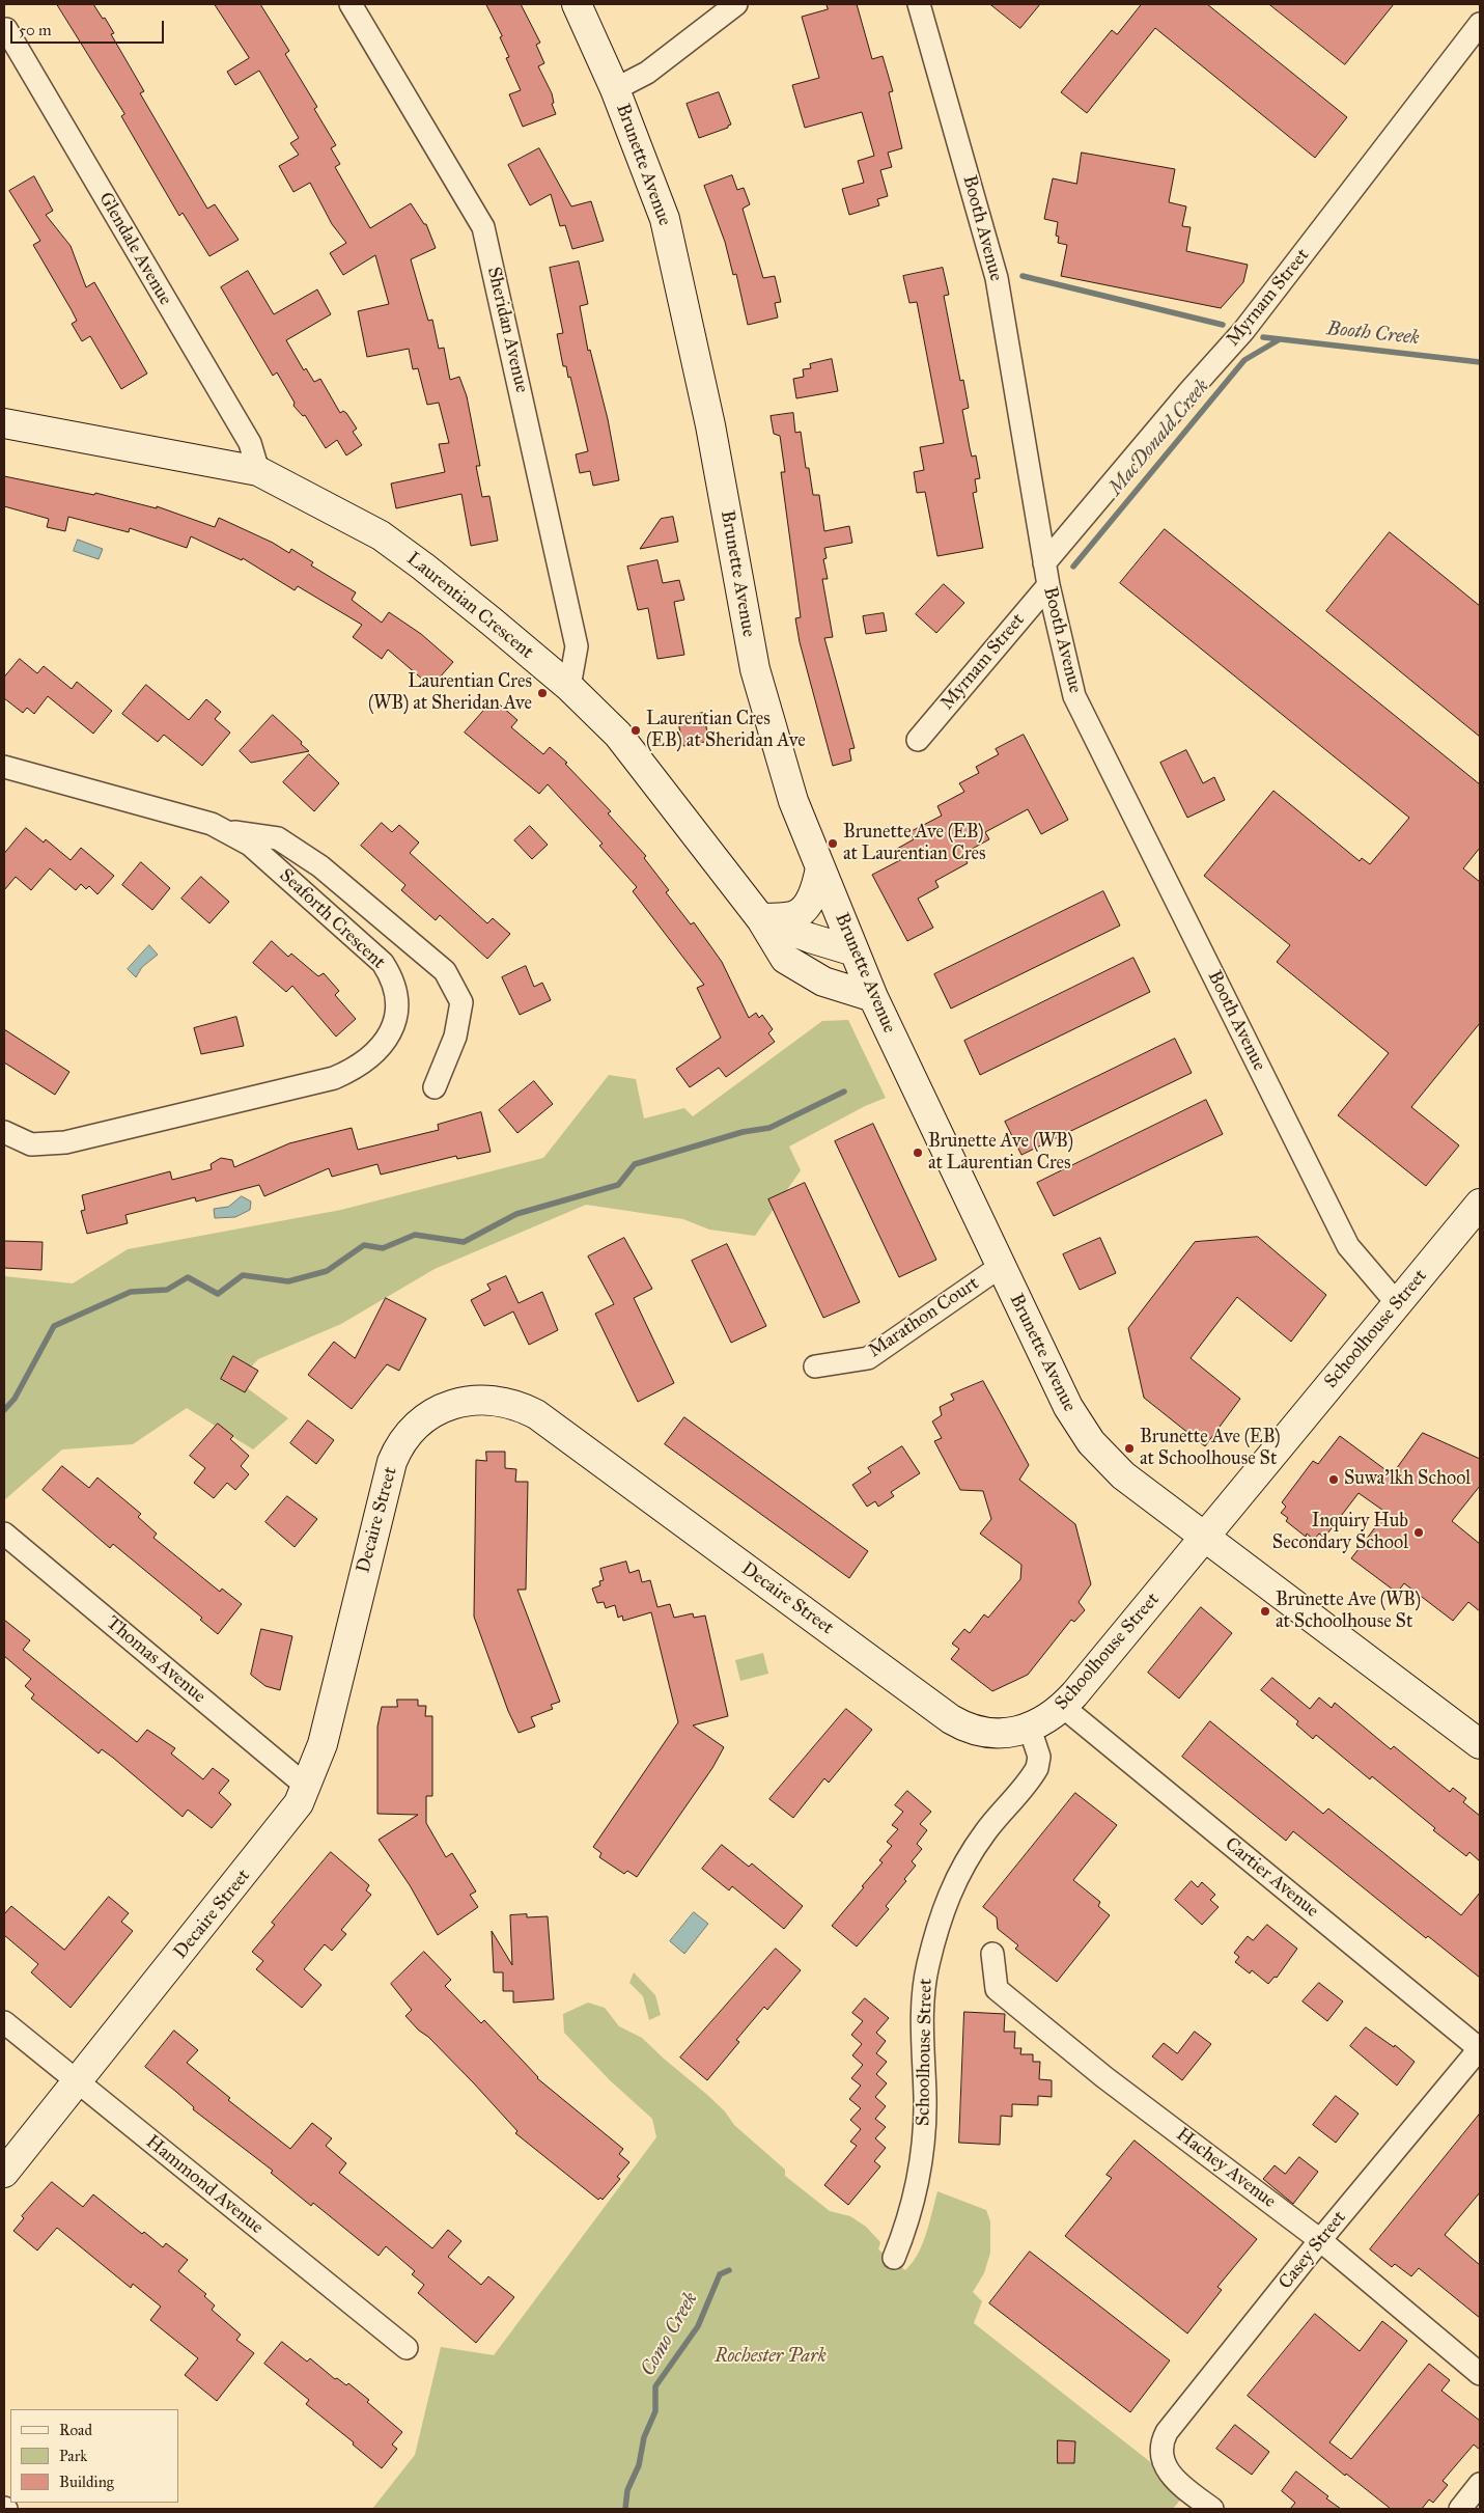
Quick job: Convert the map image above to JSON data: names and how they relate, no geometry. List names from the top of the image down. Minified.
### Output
{"streets":{"street":["Brunette Avenue","Booth Avenue","Glendale Avenue","Myrnam Street","Sheridan Avenue","Laurentian Crescent","Seaforth Crescent","Marathon Court","Schoolhouse Street","Decaire Street","Thomas Avenue","Cartier Avenue","Hachey Avenue","Hammond Avenue","Casey Street"]},"crossings":[["Brunette Avenue","Laurentian Crescent"],["Brunette Avenue","Marathon Court"],["Brunette Avenue","Schoolhouse Street"],["Booth Avenue","Myrnam Street"],["Booth Avenue","Schoolhouse Street"],["Glendale Avenue","Laurentian Crescent"],["Sheridan Avenue","Laurentian Crescent"],["Schoolhouse Street","Decaire Street"],["Schoolhouse Street","Cartier Avenue"],["Decaire Street","Thomas Avenue"],["Decaire Street","Hammond Avenue"],["Cartier Avenue","Casey Street"],["Hachey Avenue","Casey Street"]],"water":["Booth Creek","MacDonald Creek","Como Creek"],"parks":["Rochester Park"],"places":["Laurentian Cres (WB) at Sheridan Ave","Laurentian Cres (EB) at Sheridan Ave","Brunette Ave (EB) at Laurentian Cres","Brunette Ave (WB) at Laurentian Cres","Brunette Ave (EB) at Schoolhouse St","Suwa'lkh School","Inquiry Hub Secondary School","Brunette Ave (WB) at Schoolhouse St"],"legend":["Road","Park","Building"],"scale_bar":"50 m"}
